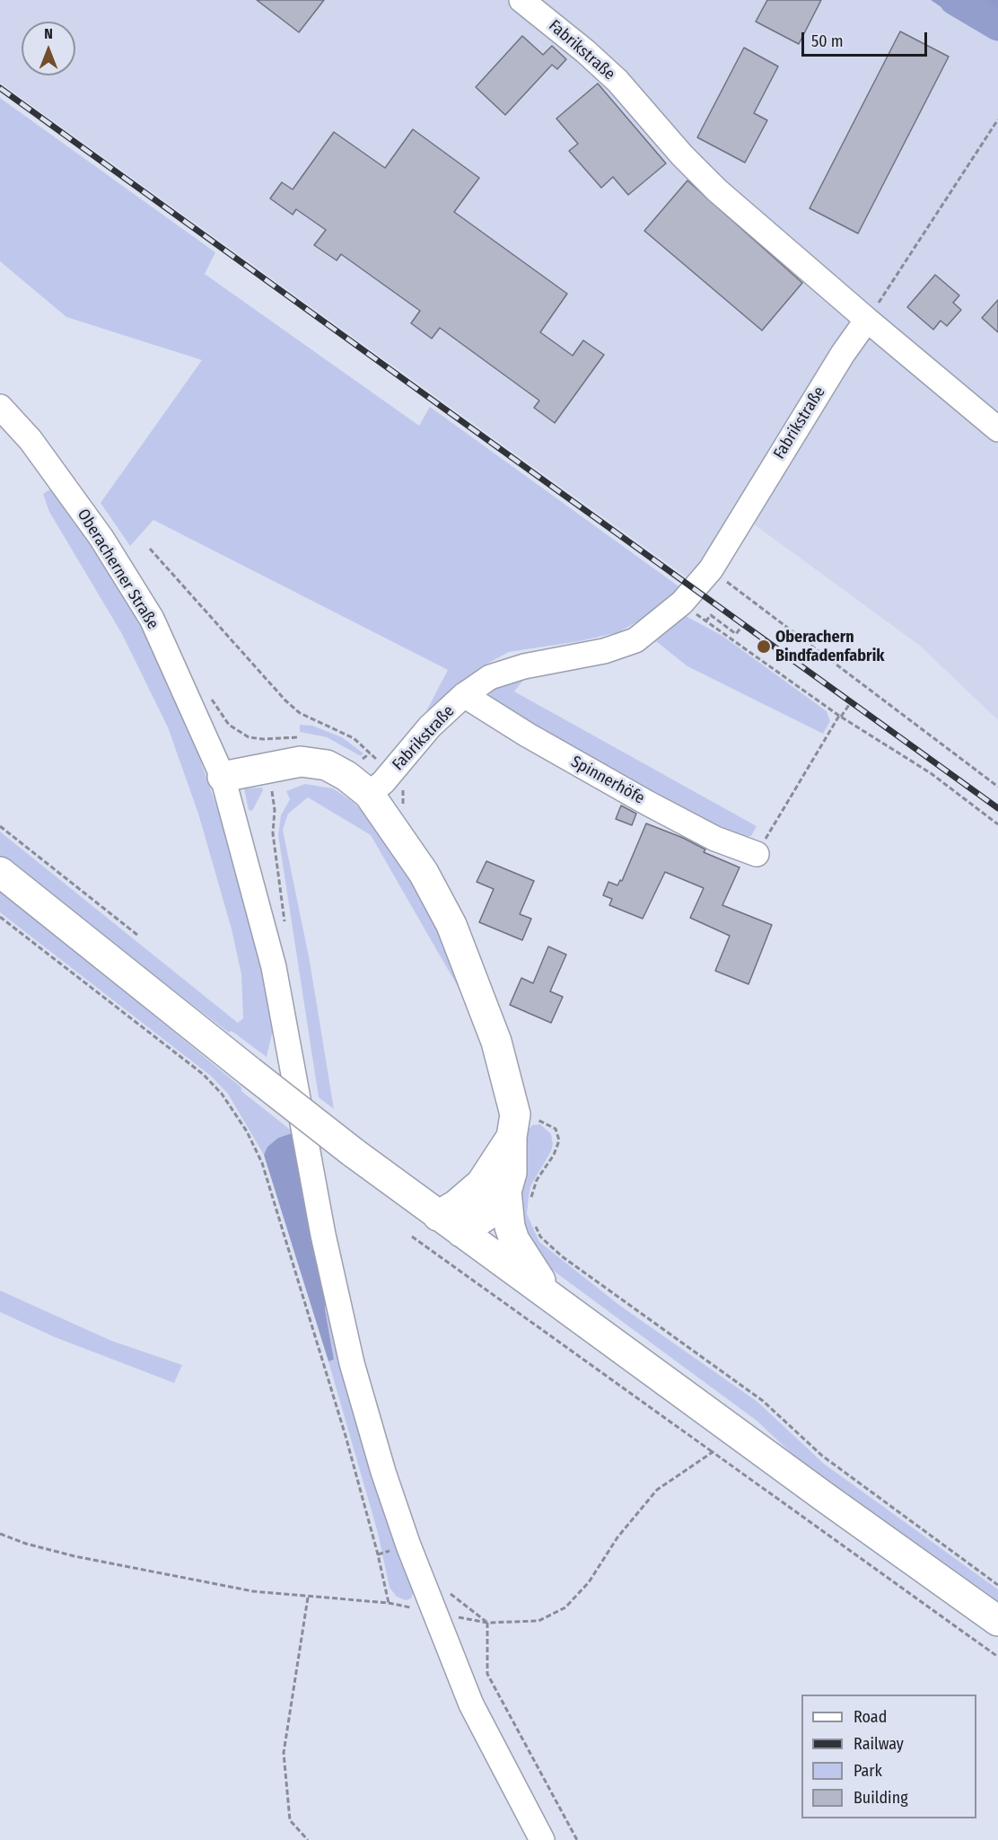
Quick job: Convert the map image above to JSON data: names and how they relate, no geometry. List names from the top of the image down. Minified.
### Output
{"streets":{"street":["Fabrikstraße","Oberacherner Straße","Spinnerhöfe"]},"crossings":[["Fabrikstraße","Spinnerhöfe"]],"places":["Oberachern Bindfadenfabrik"],"legend":["Road","Railway","Park","Building"],"scale_bar":"50 m","north":"top"}
